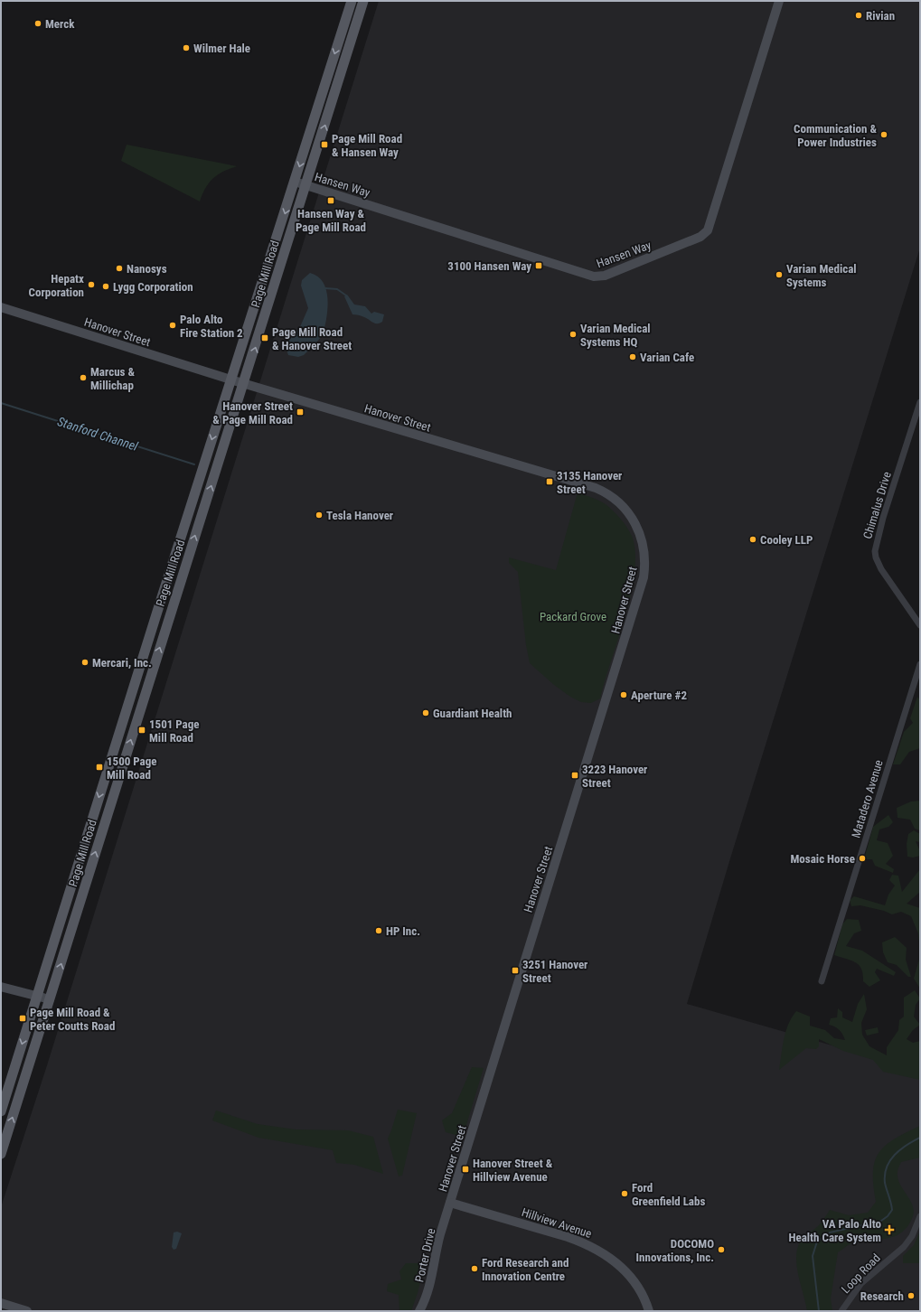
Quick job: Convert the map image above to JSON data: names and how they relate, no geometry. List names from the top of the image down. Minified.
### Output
{"streets":{"main road":["Page Mill Road"],"street":["Hansen Way","Hanover Street","Chimalus Drive","Matadero Avenue","Hillview Avenue","Porter Drive","Loop Road"]},"crossings":[["Hansen Way","Page Mill Road"],["Page Mill Road","Hanover Street"],["Hanover Street","Hillview Avenue"],["Hanover Street","Porter Drive"],["Hillview Avenue","Porter Drive"]],"water":["Stanford Channel"],"parks":["Packard Grove"],"places":{"other":["Rivian","Merck","Wilmer Hale","Communication & Power Industries","Nanosys","Varian Medical Systems","Hepatx Corporation","Lygg Corporation","Palo Alto Fire Station 2","Varian Medical Systems HQ","Varian Cafe","Marcus & Millichap","Tesla Hanover","Cooley LLP","Mercari, Inc.","Aperture #2","Guardiant Health","Mosaic Horse","HP Inc.","Ford Greenfield Labs","DOCOMO Innovations, Inc.","Ford Research and Innovation Centre","Research"],"transit":["Page Mill Road & Hansen Way","Hansen Way & Page Mill Road","3100 Hansen Way","Page Mill Road & Hanover Street","Hanover Street & Page Mill Road","3135 Hanover Street","1501 Page Mill Road","1500 Page Mill Road","3223 Hanover Street","3251 Hanover Street","Page Mill Road & Peter Coutts Road","Hanover Street & Hillview Avenue"],"health":["VA Palo Alto Health Care System"]}}
